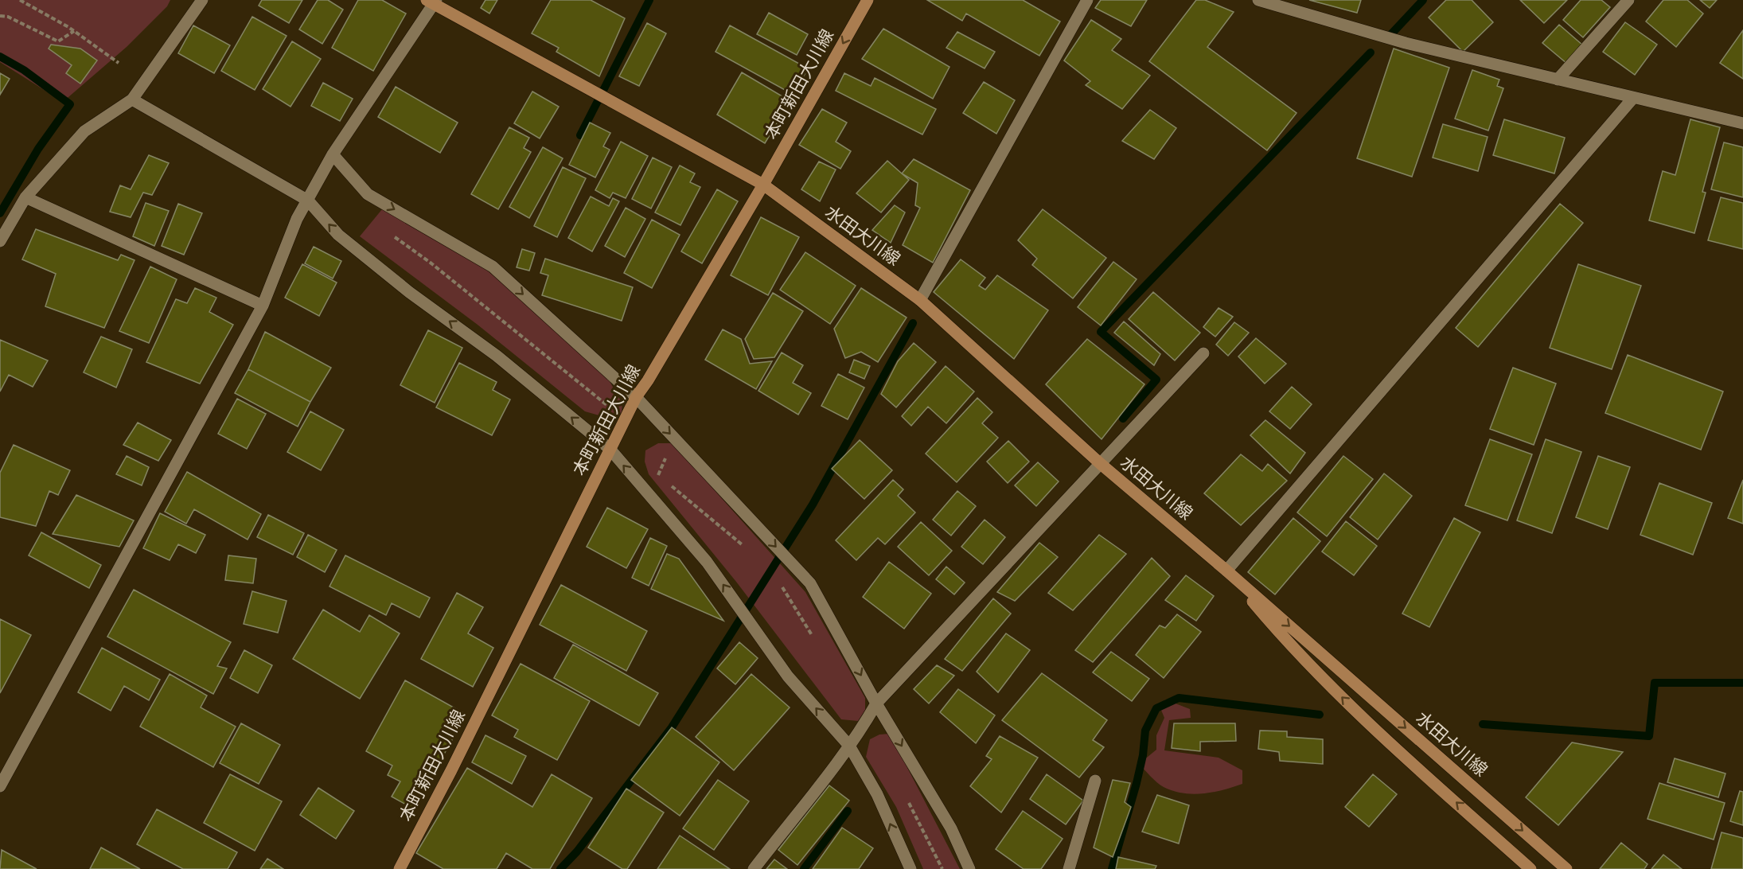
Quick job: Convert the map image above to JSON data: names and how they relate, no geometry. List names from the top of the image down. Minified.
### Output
{"streets":{"main road":["本町新田大川線","水田大川線"]},"crossings":[["本町新田大川線","水田大川線"]]}
